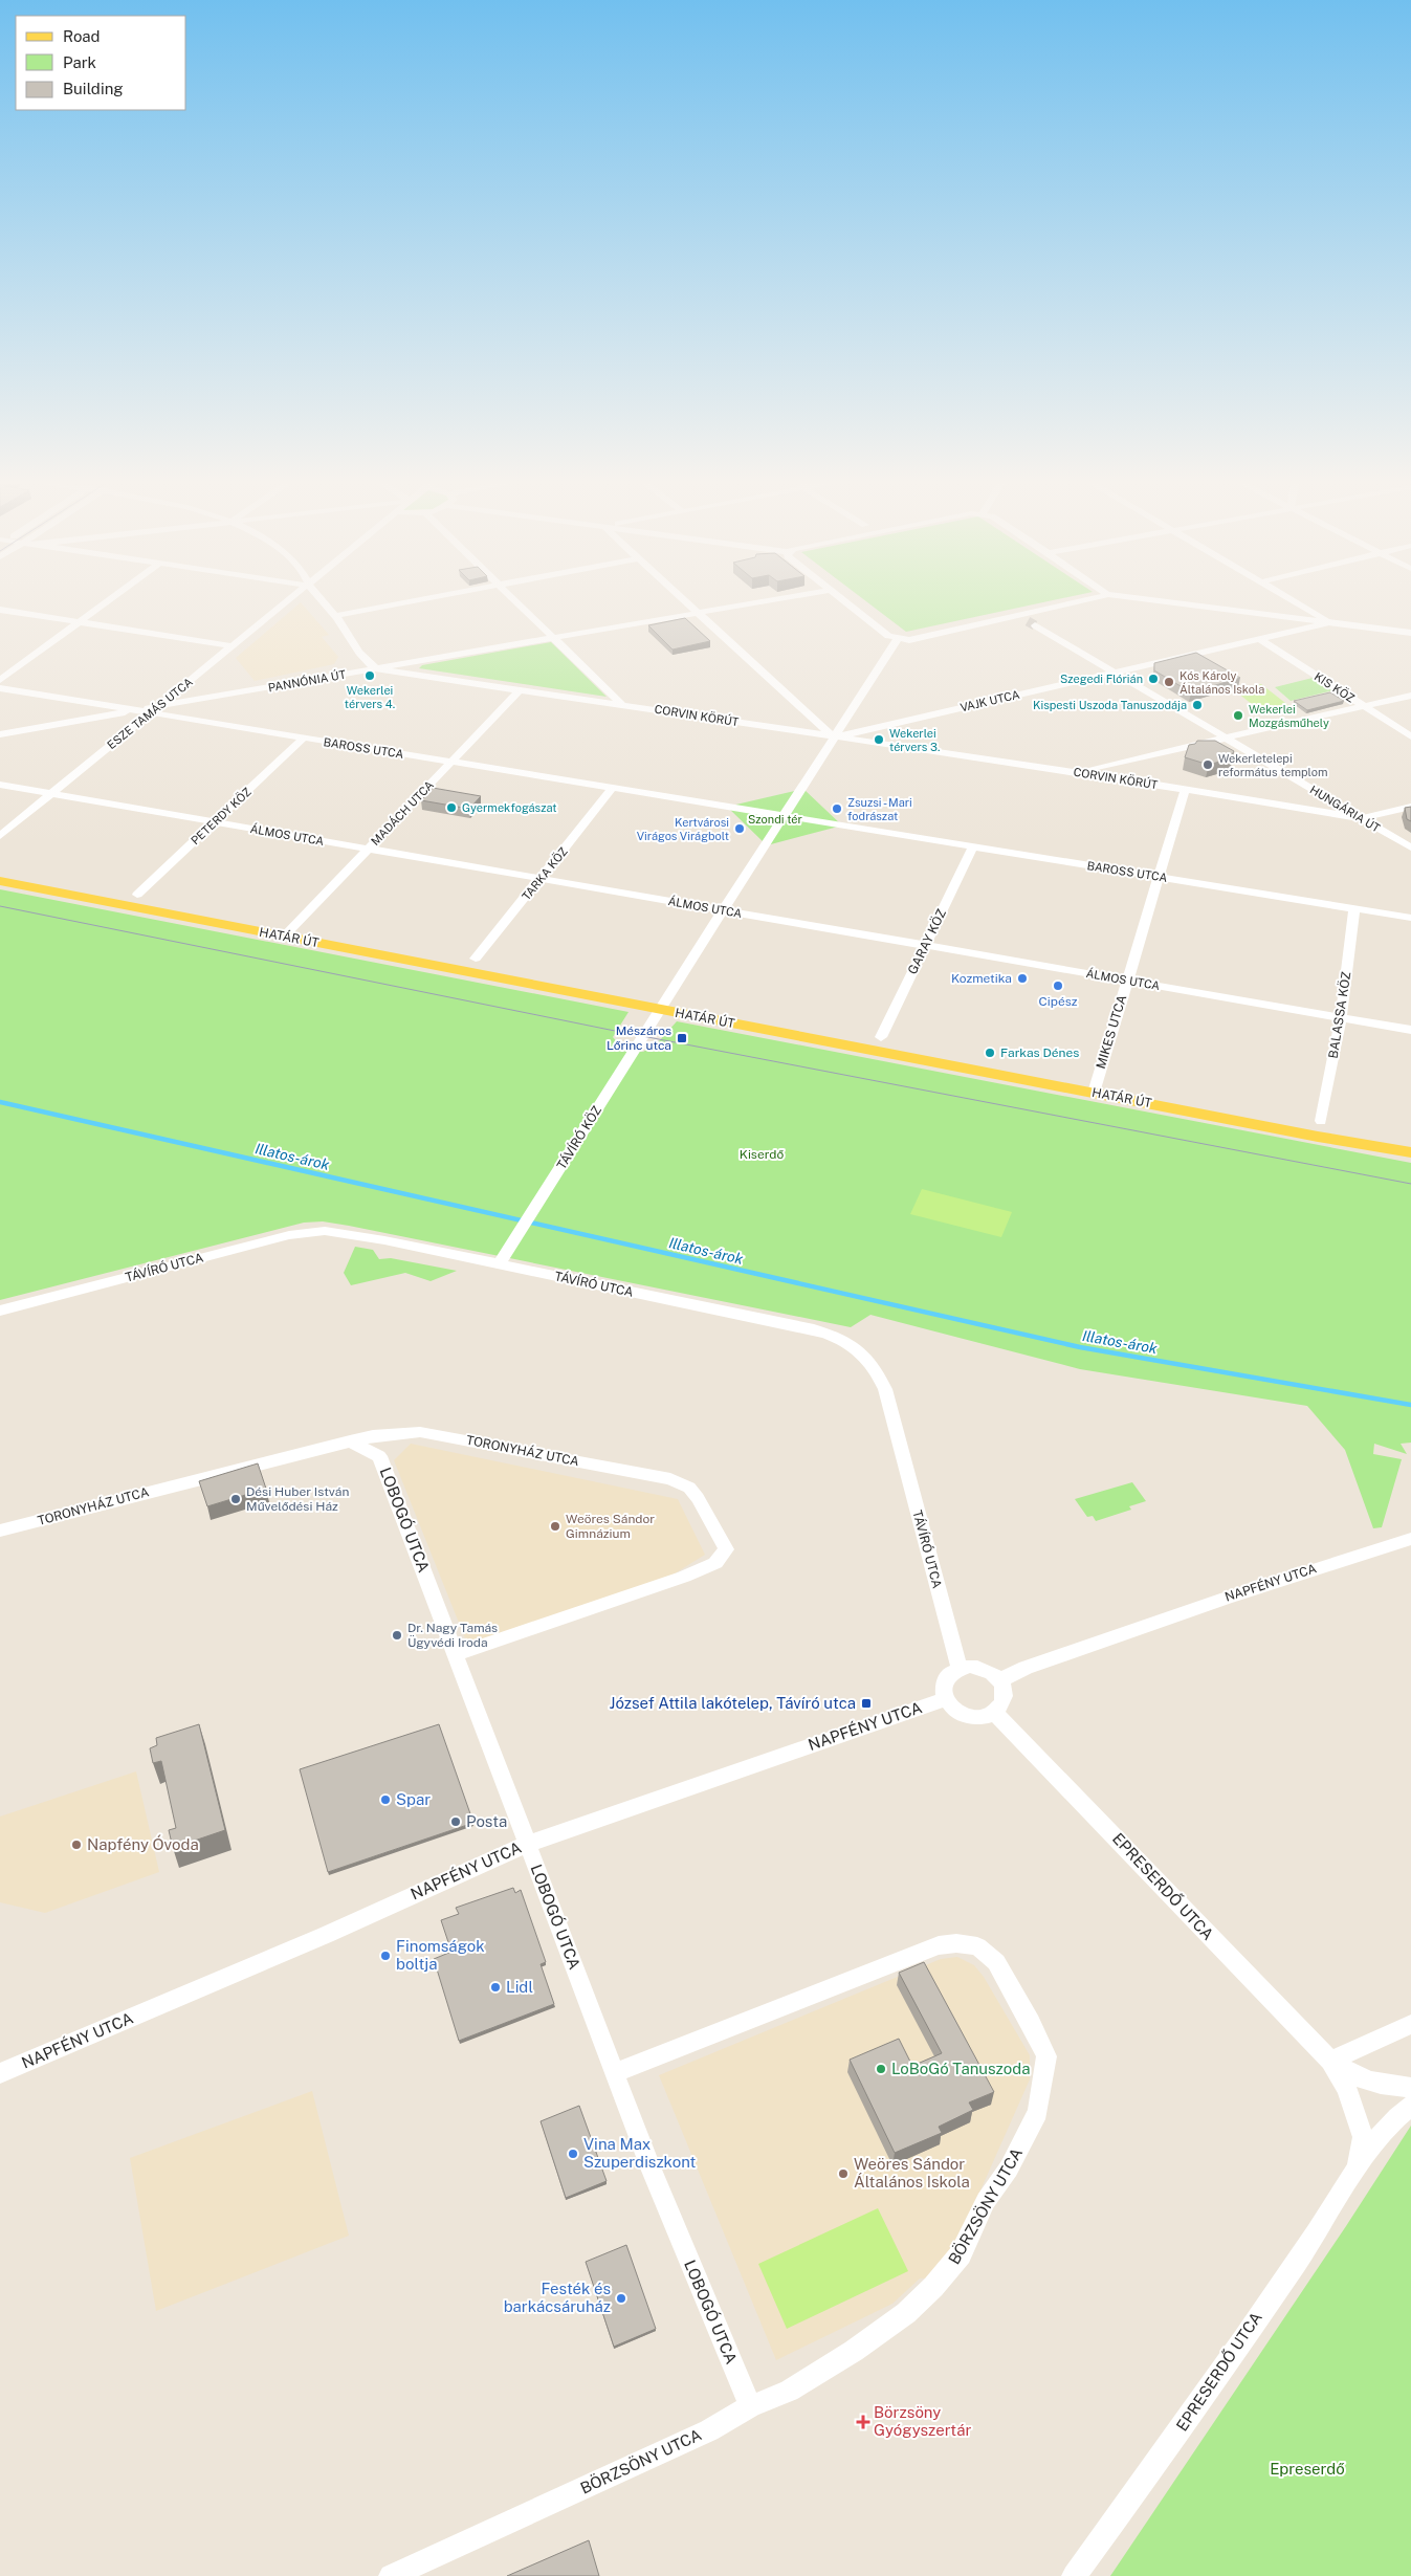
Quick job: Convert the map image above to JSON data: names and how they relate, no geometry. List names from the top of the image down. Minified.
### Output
{"streets":{"main road":["HATÁR ÚT"],"street":["PANNÓNIA ÚT","KIS KÖZ","VAJK UTCA","ESZE TAMÁS UTCA","CORVIN KÖRÚT","BAROSS UTCA","HUNGÁRIA ÚT","MADÁCH UTCA","PETERDY KÖZ","ÁLMOS UTCA","TARKA KÖZ","GARAY KÖZ","BALASSA KÖZ","MIKES UTCA","TÁVÍRÓ KÖZ","TÁVÍRÓ UTCA","TORONYHÁZ UTCA","LOBOGÓ UTCA","NAPFÉNY UTCA","EPRESERDŐ UTCA","BÖRZSÖNY UTCA"]},"crossings":[["PANNÓNIA ÚT","ESZE TAMÁS UTCA"],["PANNÓNIA ÚT","CORVIN KÖRÚT"],["PANNÓNIA ÚT","BAROSS UTCA"],["KIS KÖZ","VAJK UTCA"],["VAJK UTCA","CORVIN KÖRÚT"],["VAJK UTCA","HUNGÁRIA ÚT"],["ESZE TAMÁS UTCA","BAROSS UTCA"],["ESZE TAMÁS UTCA","ÁLMOS UTCA"],["CORVIN KÖRÚT","HUNGÁRIA ÚT"],["CORVIN KÖRÚT","MADÁCH UTCA"],["CORVIN KÖRÚT","MIKES UTCA"],["BAROSS UTCA","MADÁCH UTCA"],["BAROSS UTCA","PETERDY KÖZ"],["BAROSS UTCA","TARKA KÖZ"],["BAROSS UTCA","GARAY KÖZ"],["BAROSS UTCA","BALASSA KÖZ"],["BAROSS UTCA","MIKES UTCA"],["MADÁCH UTCA","ÁLMOS UTCA"],["MADÁCH UTCA","HATÁR ÚT"],["PETERDY KÖZ","ÁLMOS UTCA"],["ÁLMOS UTCA","TARKA KÖZ"],["ÁLMOS UTCA","GARAY KÖZ"],["ÁLMOS UTCA","BALASSA KÖZ"],["ÁLMOS UTCA","MIKES UTCA"],["HATÁR ÚT","MIKES UTCA"],["HATÁR ÚT","TÁVÍRÓ KÖZ"],["TÁVÍRÓ KÖZ","TÁVÍRÓ UTCA"],["TÁVÍRÓ UTCA","NAPFÉNY UTCA"],["TÁVÍRÓ UTCA","EPRESERDŐ UTCA"],["TORONYHÁZ UTCA","LOBOGÓ UTCA"],["LOBOGÓ UTCA","NAPFÉNY UTCA"],["LOBOGÓ UTCA","BÖRZSÖNY UTCA"],["NAPFÉNY UTCA","EPRESERDŐ UTCA"]],"water":["Illatos-árok"],"parks":["Szondi tér","Kiserdő","Epreserdő"],"places":{"other":["Wekerlei térvers 4.","Szegedi Flórián","Kós Károly Általános Iskola","Kispesti Uszoda Tanuszodája","Wekerlei Mozgásműhely","Wekerlei térvers 3.","Wekerletelepi református templom","Gyermekfogászat","Zsuzsi - Mari fodrászat","Kertvárosi Virágos Virágbolt","Kozmetika","Cipész","Farkas Dénes","Dési Huber István Művelődési Ház","Weöres Sándor Gimnázium","Dr. Nagy Tamás Ügyvédi Iroda","Spar","Posta","Napfény Óvoda","Finomságok boltja","Lidl","LoBoGó Tanuszoda","Vina Max Szuperdiszkont","Weöres Sándor Általános Iskola","Festék és barkácsáruház"],"transit":["Mészáros Lőrinc utca","József Attila lakótelep, Távíró utca"],"health":["Börzsöny Gyógyszertár"]},"legend":["Road","Park","Building"]}
